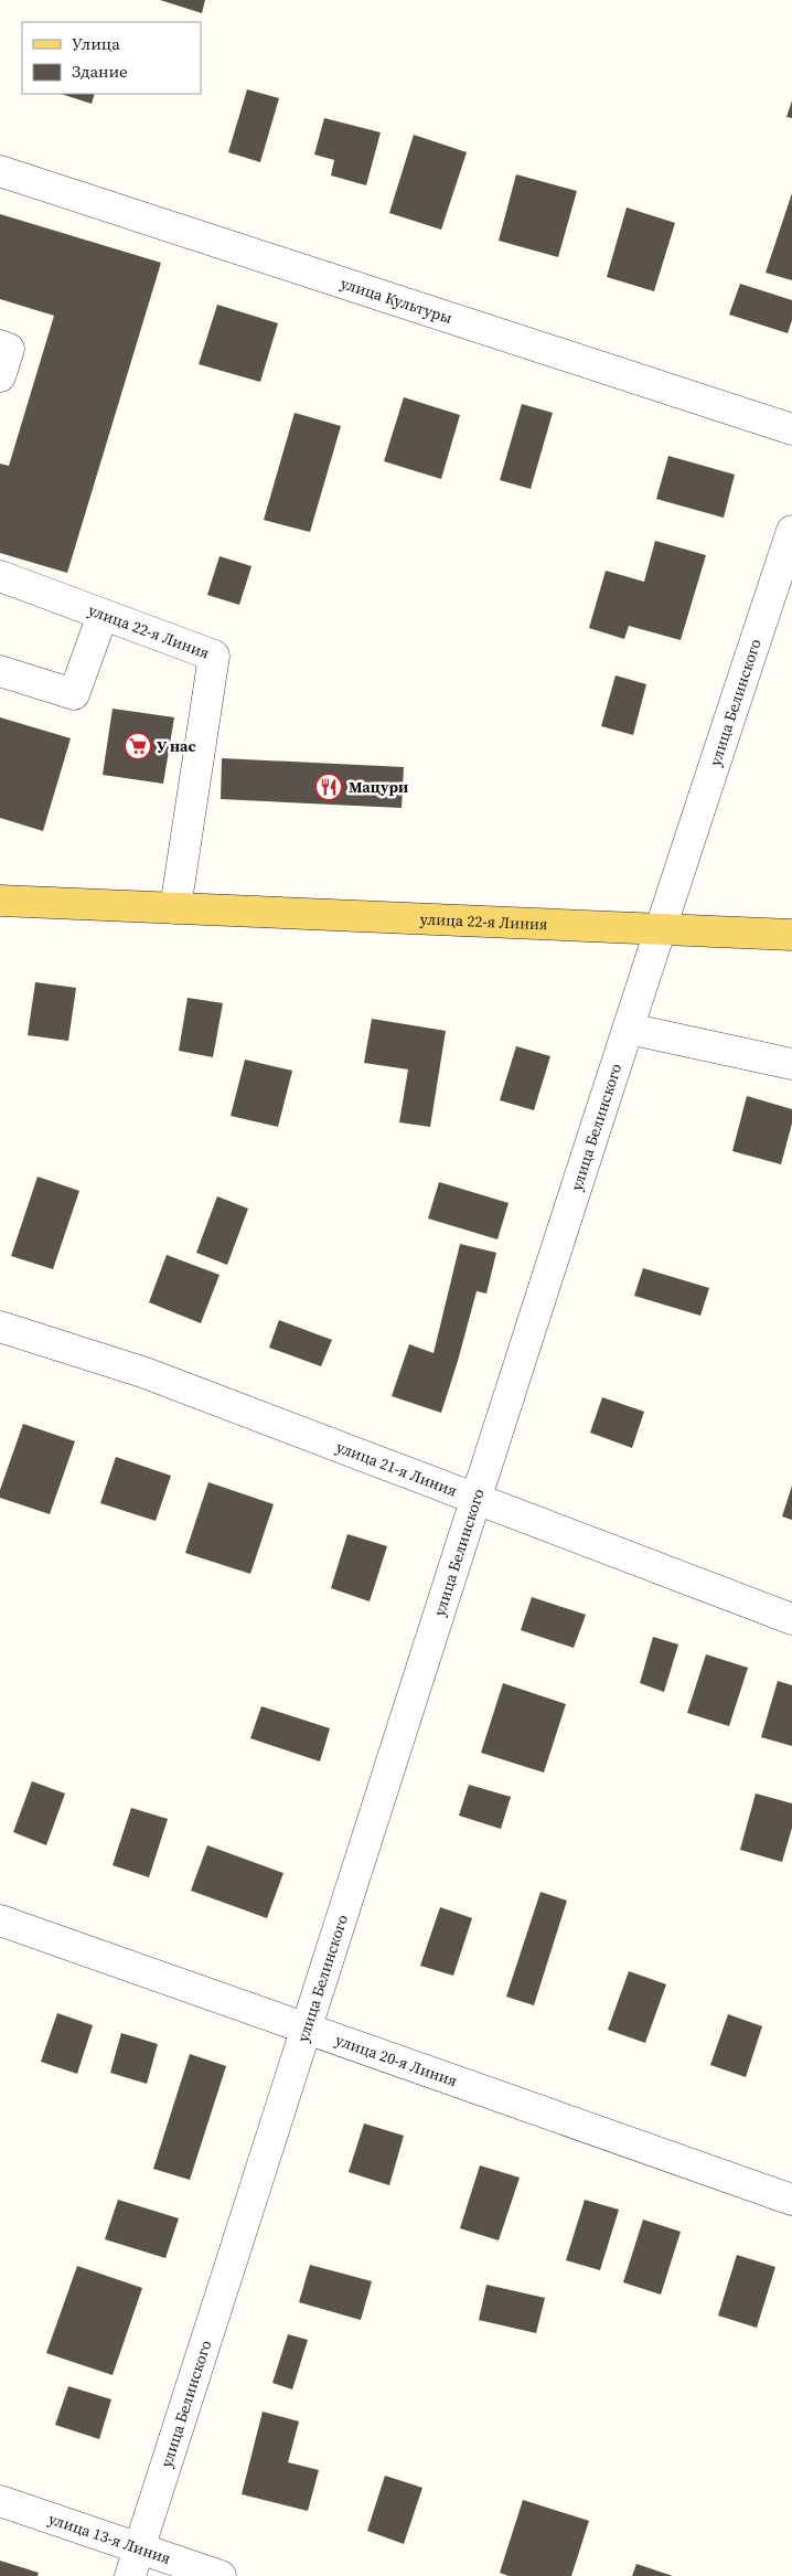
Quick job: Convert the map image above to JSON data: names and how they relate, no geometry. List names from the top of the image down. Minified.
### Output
{"streets":{"main road":["улица 22-я Линия"],"street":["улица Культуры","улица Белинского","улица 21-я Линия","улица 20-я Линия","улица 13-я Линия"]},"crossings":[["улица 22-я Линия","улица Белинского"],["улица Белинского","улица 21-я Линия"],["улица Белинского","улица 20-я Линия"],["улица Белинского","улица 13-я Линия"]],"places":{"supermarket":["У нас"],"restaurant":["Мацури"]},"legend":["Улица","Здание"]}
